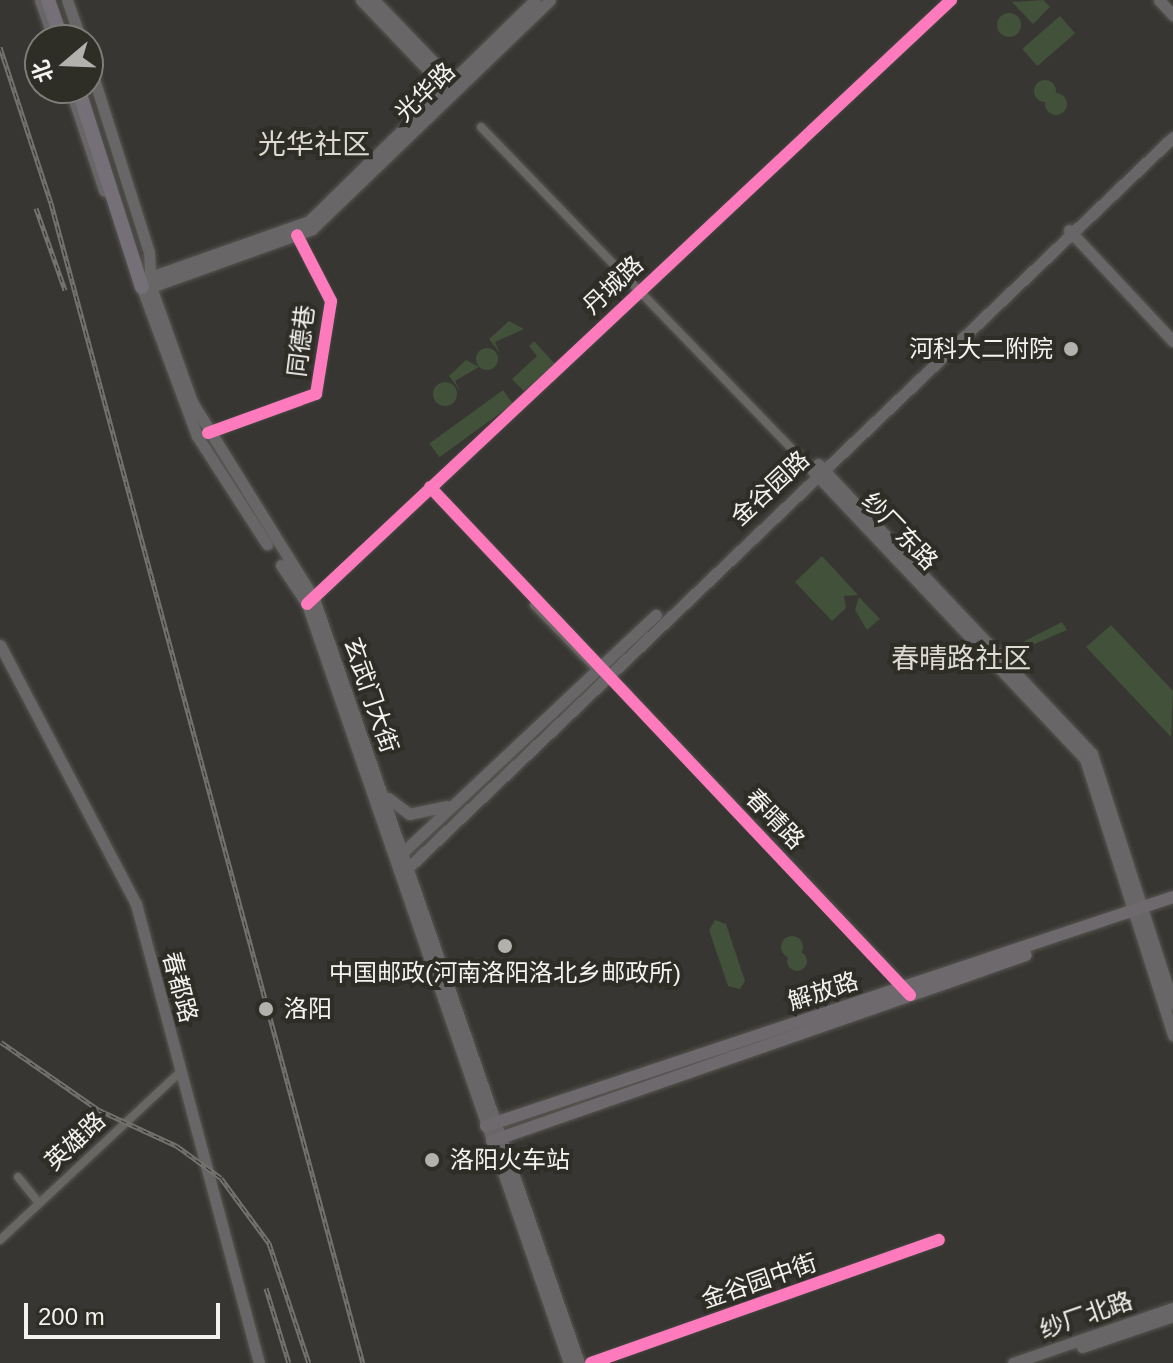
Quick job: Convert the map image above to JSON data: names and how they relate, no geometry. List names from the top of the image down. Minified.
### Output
{"streets":{"main road":["光华路","金谷园路","纱厂东路","玄武门大街","春都路","解放路","纱厂北路"],"street":["丹城路","同德巷","春晴路","英雄路","金谷园中街"]},"crossings":[["光华路","同德巷"],["光华路","玄武门大街"],["丹城路","纱厂东路"],["丹城路","玄武门大街"],["丹城路","春晴路"],["同德巷","玄武门大街"],["金谷园路","纱厂东路"],["金谷园路","玄武门大街"],["金谷园路","春晴路"],["纱厂东路","解放路"],["玄武门大街","解放路"],["春晴路","解放路"],["春都路","英雄路"]],"districts":["光华社区","春晴路社区"],"places":["河科大二附院","中国邮政(河南洛阳洛北乡邮政所)","洛阳","洛阳火车站"],"scale_bar":"200 m","north":"left"}
